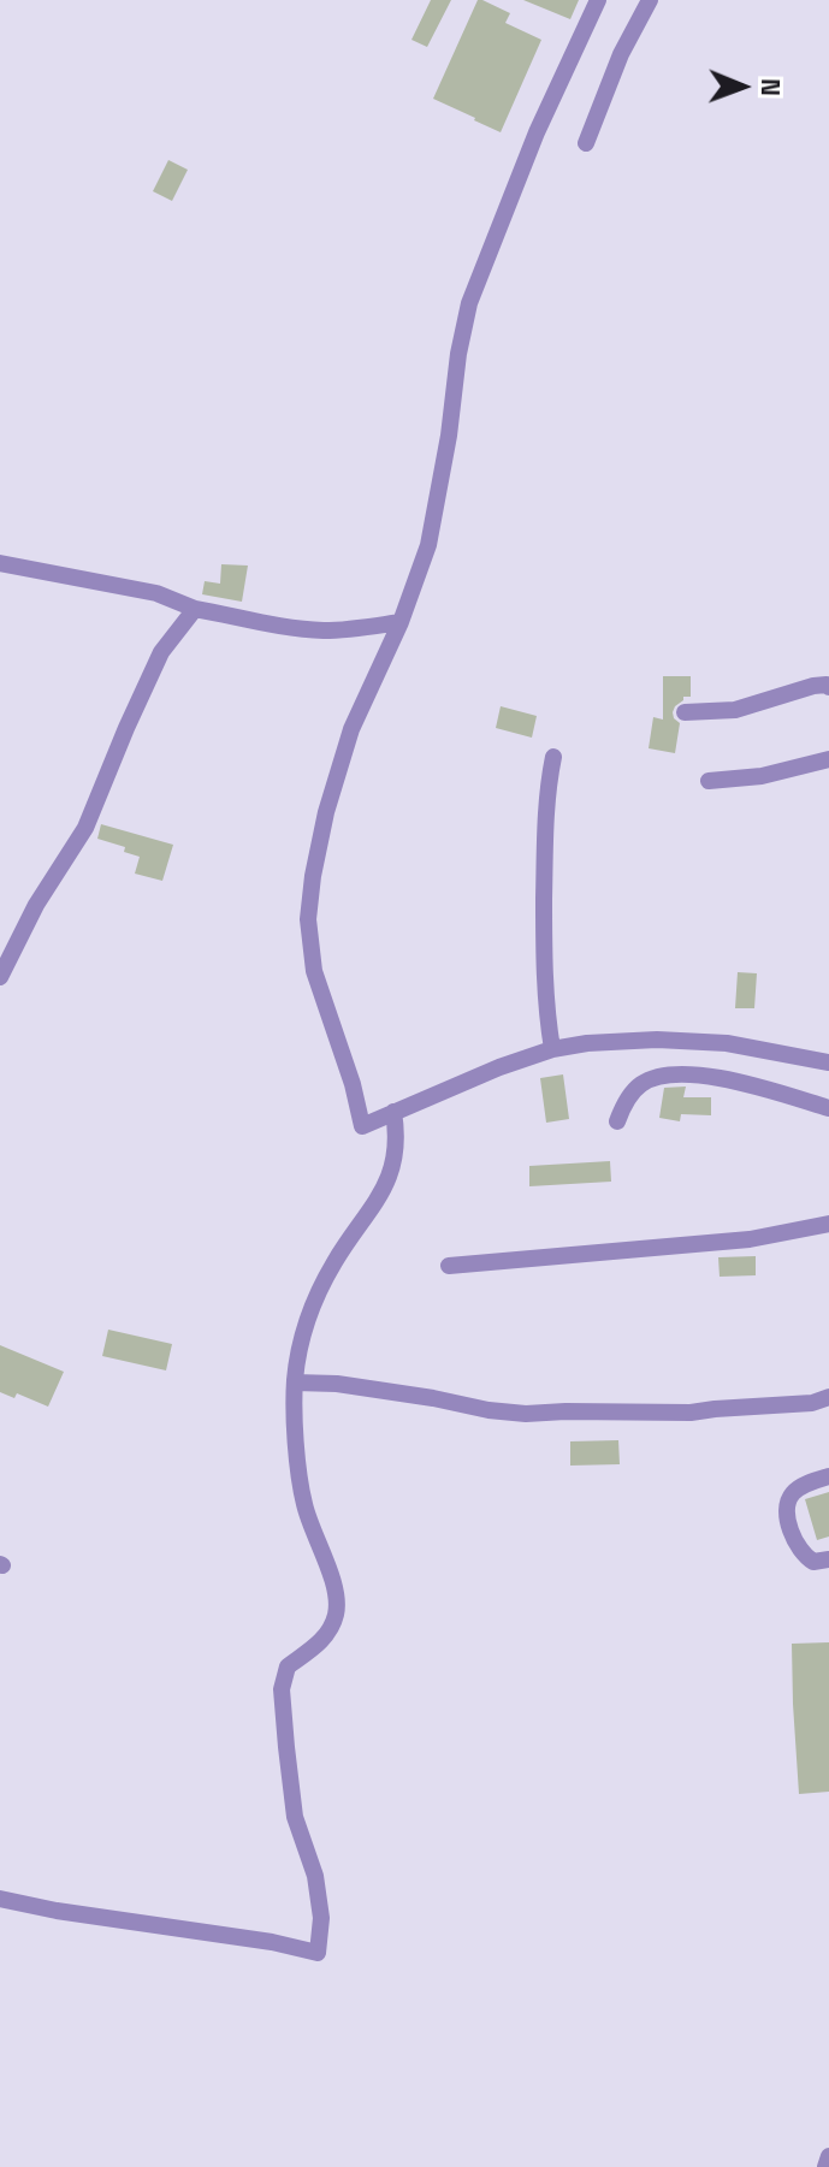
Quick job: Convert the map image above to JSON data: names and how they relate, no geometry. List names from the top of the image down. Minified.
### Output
{"north":"right"}
